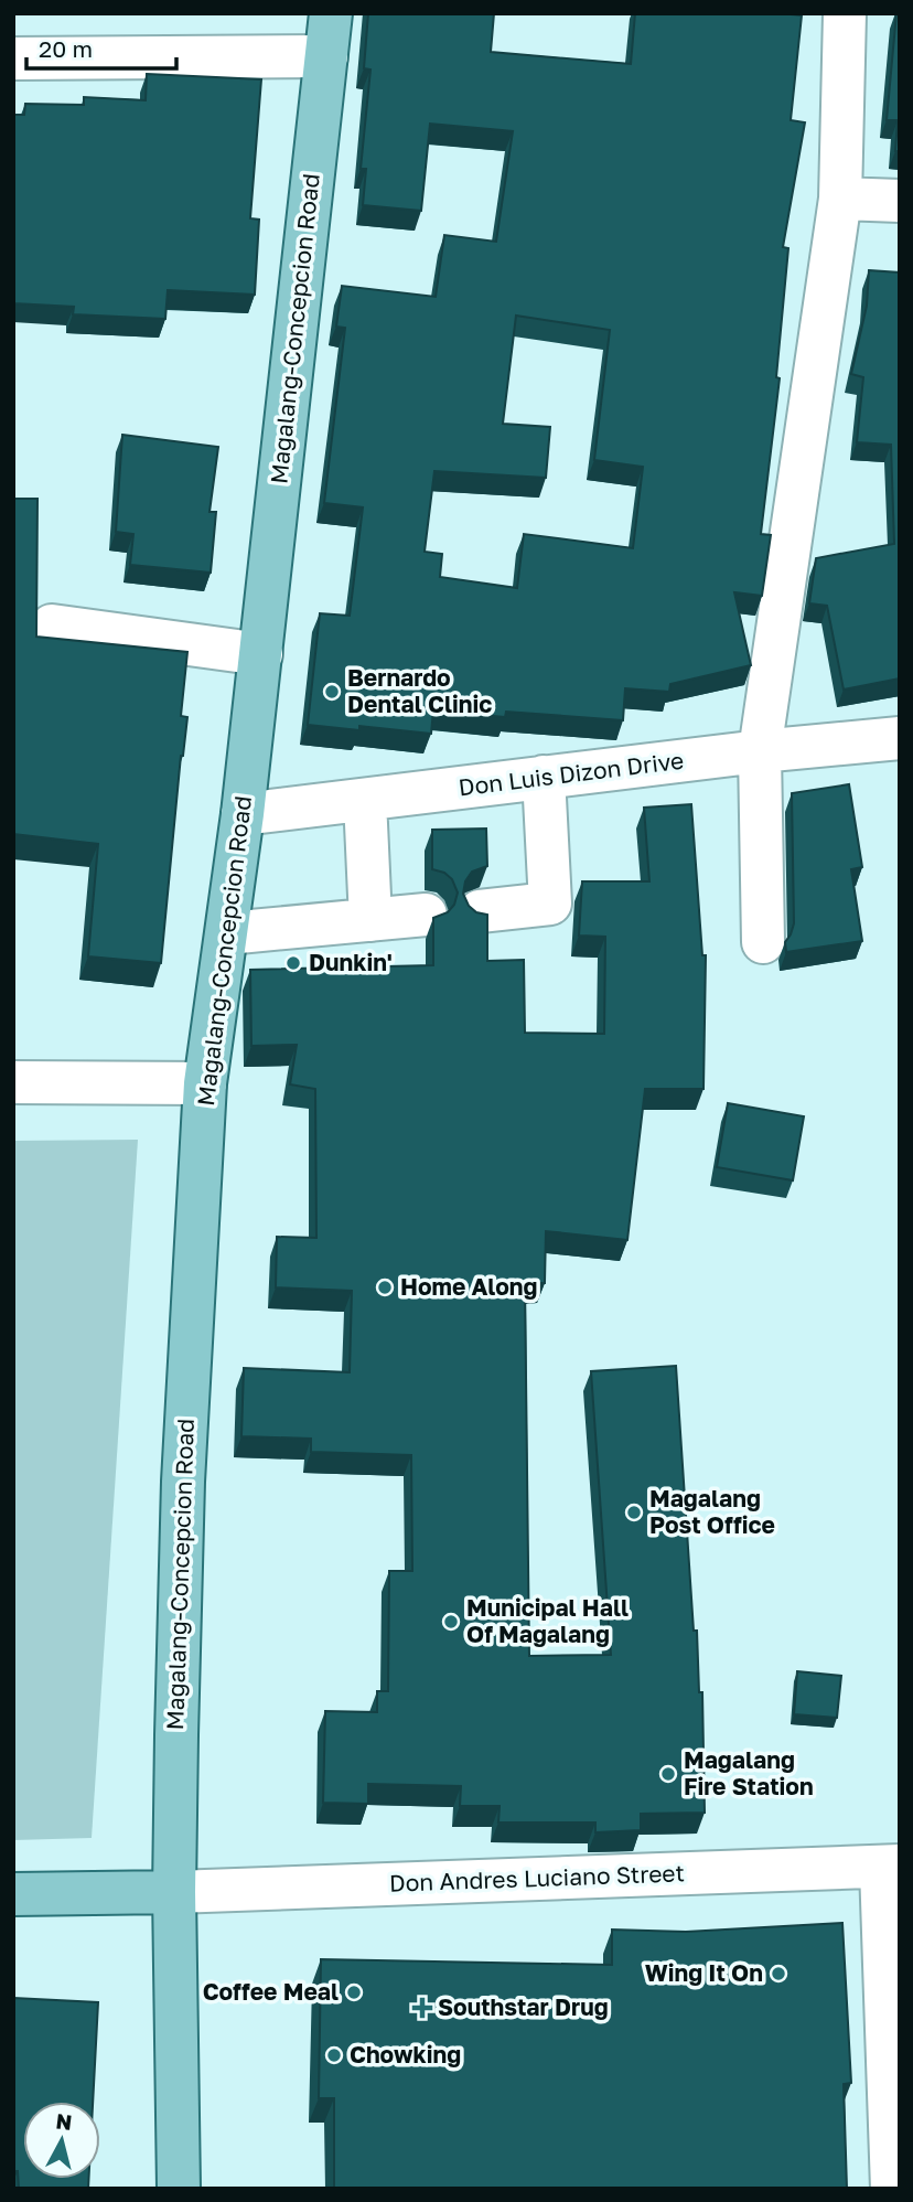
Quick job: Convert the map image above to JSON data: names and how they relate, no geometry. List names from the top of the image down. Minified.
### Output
{"streets":{"main road":["Magalang-Concepcion Road"],"street":["Don Luis Dizon Drive","Don Andres Luciano Street"]},"crossings":[["Magalang-Concepcion Road","Don Luis Dizon Drive"],["Magalang-Concepcion Road","Don Andres Luciano Street"]],"places":{"other":["Bernardo Dental Clinic","Dunkin'","Home Along","Magalang Post Office","Municipal Hall Of Magalang","Magalang Fire Station","Wing It On","Coffee Meal","Chowking"],"health":["Southstar Drug"]},"scale_bar":"20 m","north":"top"}
